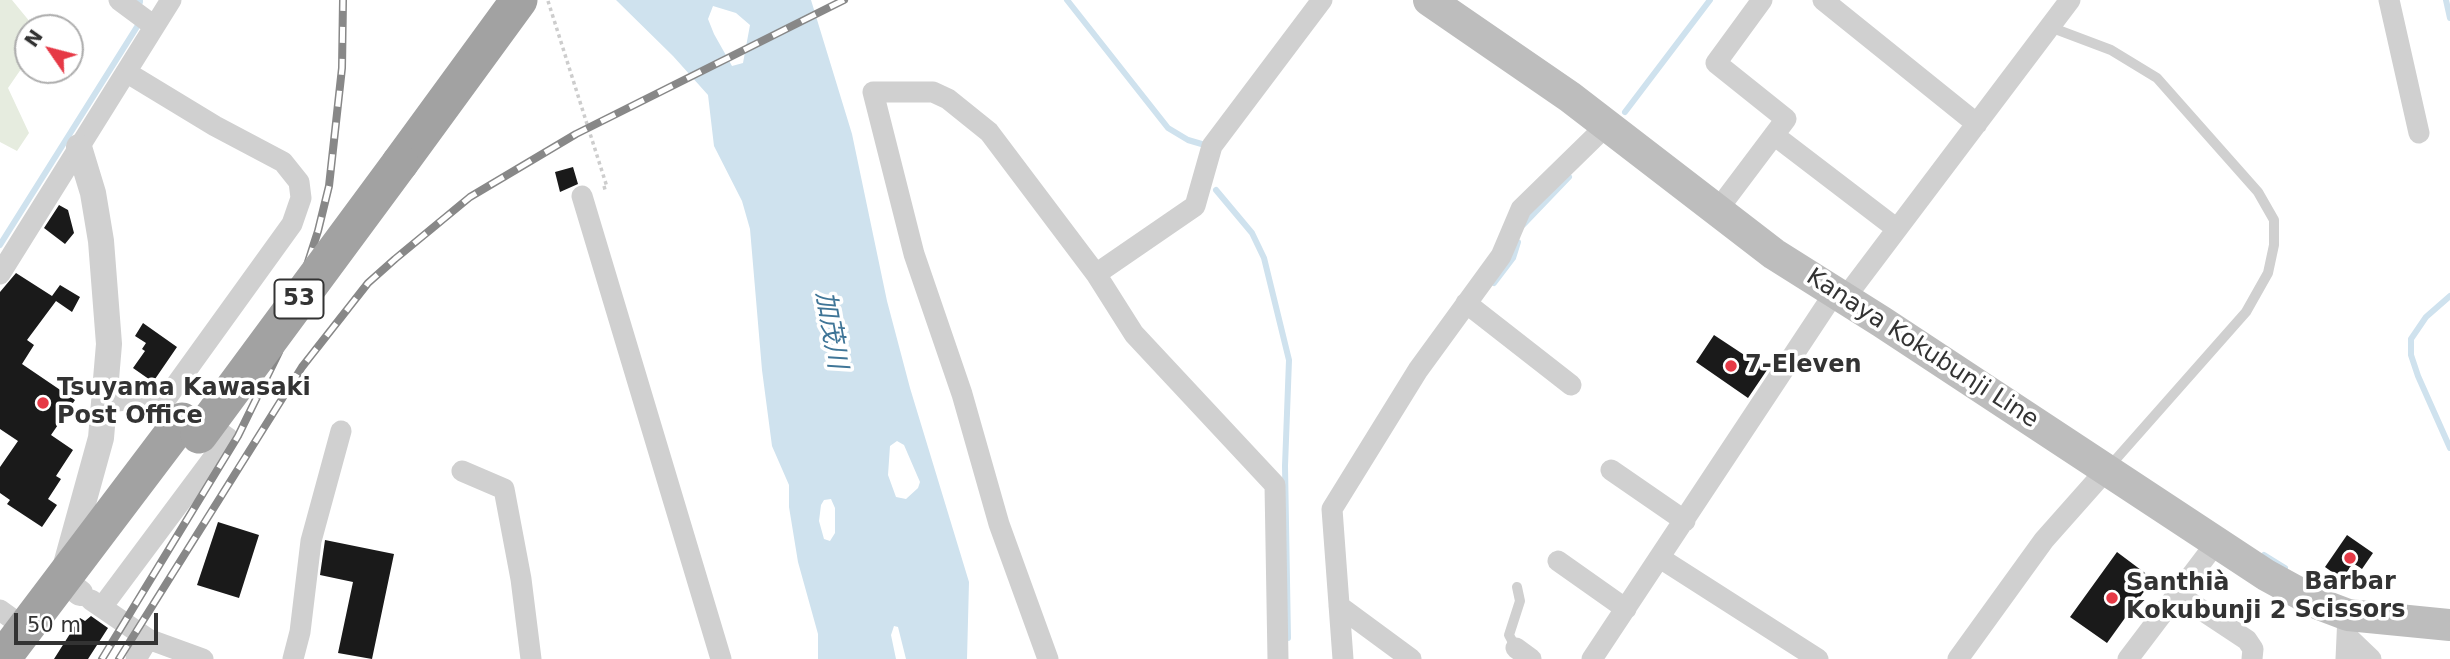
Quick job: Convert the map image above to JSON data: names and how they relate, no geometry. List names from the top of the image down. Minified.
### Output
{"streets":{"highway":["53"],"main road":["Kanaya Kokubunji Line"]},"water":["加茂川"],"places":["7-Eleven","Tsuyama Kawasaki Post Office","Barbar Scissors","Santhià Kokubunji 2"],"scale_bar":"50 m","north":"top left"}
